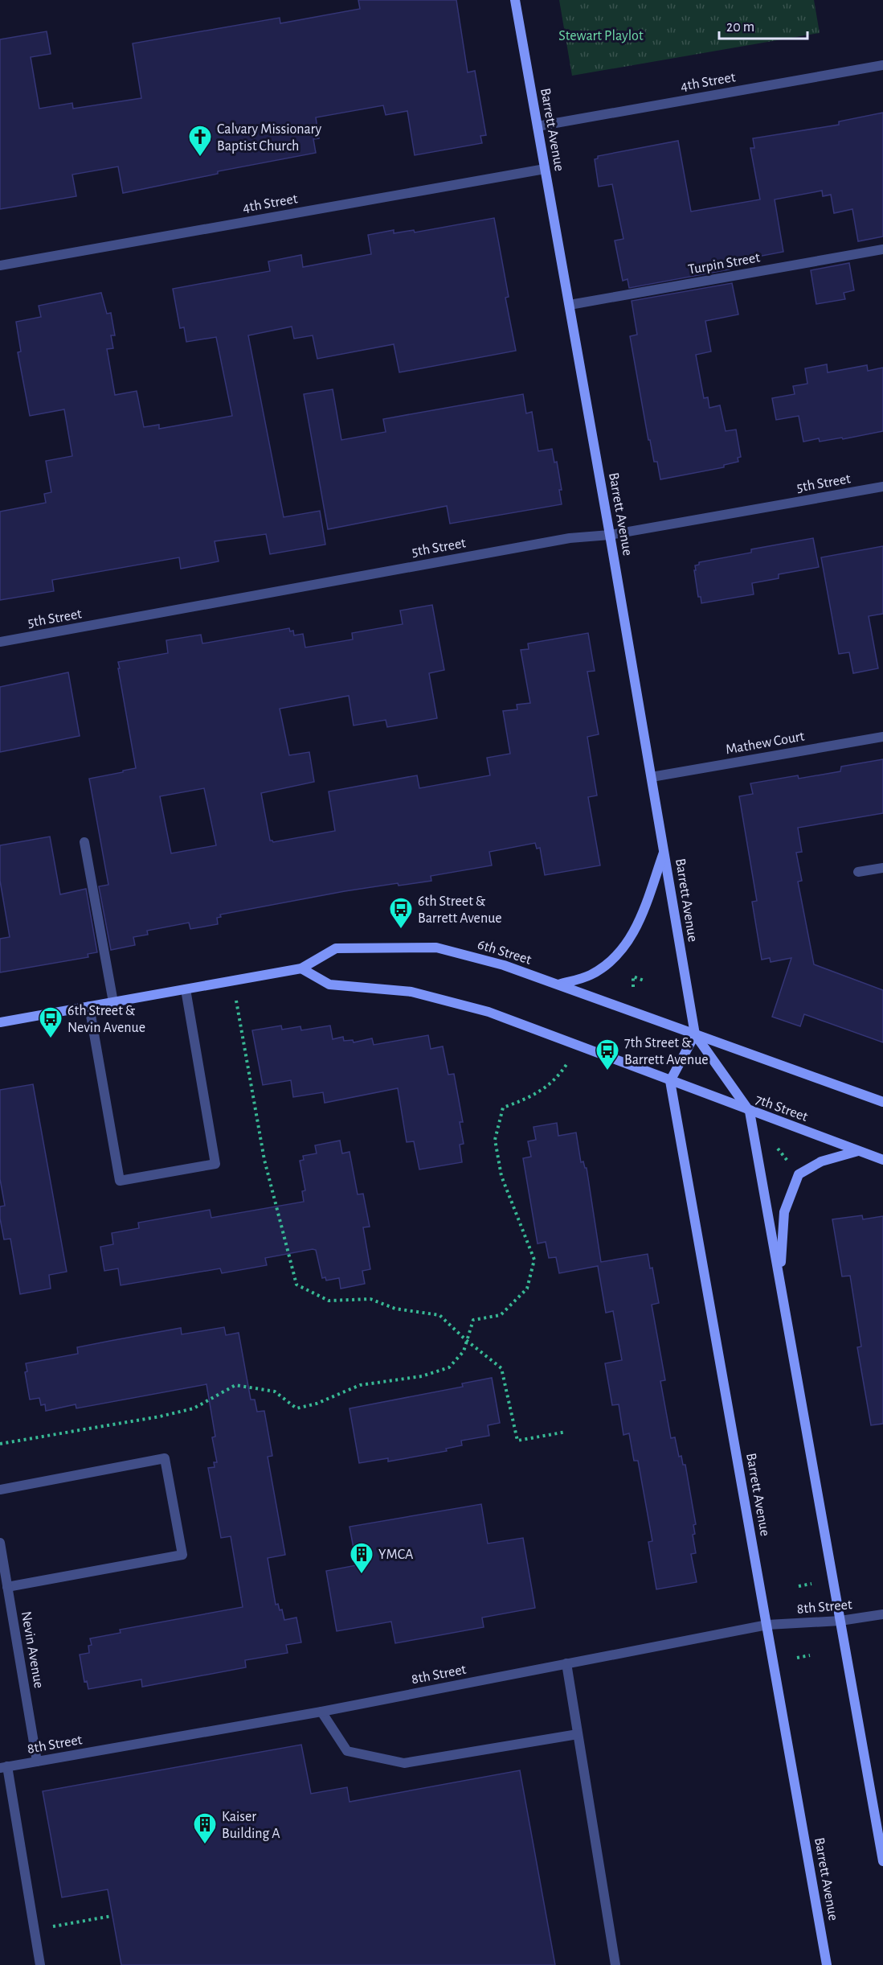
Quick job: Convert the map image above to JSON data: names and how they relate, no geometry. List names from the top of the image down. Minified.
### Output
{"streets":{"main road":["Barrett Avenue","6th Street","7th Street"],"street":["4th Street","Turpin Street","5th Street","Mathew Court","8th Street","Nevin Avenue"]},"crossings":[["4th Street","Barrett Avenue"],["Barrett Avenue","Turpin Street"],["Barrett Avenue","5th Street"],["Barrett Avenue","Mathew Court"],["Barrett Avenue","6th Street"],["Barrett Avenue","7th Street"],["Barrett Avenue","8th Street"],["8th Street","Nevin Avenue"]],"parks":["Stewart Playlot"],"places":{"church":["Calvary Missionary Baptist Church"],"bus stop":["6th Street & Barrett Avenue","6th Street & Nevin Avenue","7th Street & Barrett Avenue"],"building":["YMCA","Kaiser Building A"]},"scale_bar":"20 m"}
